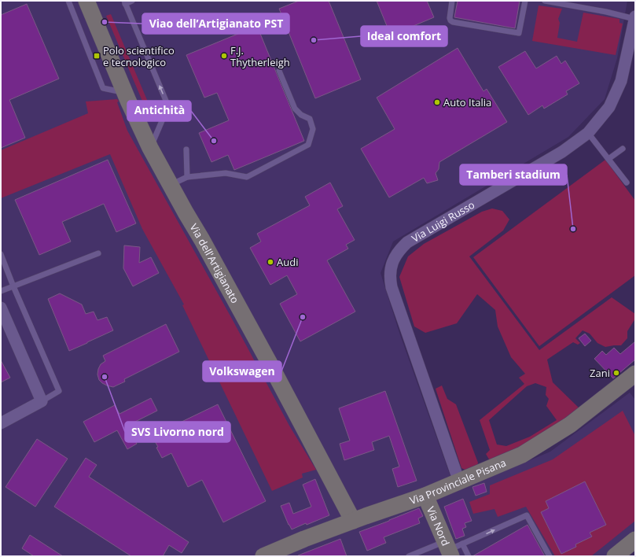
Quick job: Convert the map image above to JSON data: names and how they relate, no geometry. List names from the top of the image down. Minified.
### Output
{"streets":{"street":["Via Luigi Russo","Via dell'Artigianato","Via Provinciale Pisana","Via Nord"]},"crossings":[["Via Luigi Russo","Via Provinciale Pisana"],["Via dell'Artigianato","Via Provinciale Pisana"],["Via Provinciale Pisana","Via Nord"]],"places":{"other":["Viao dell’Artigianato PST","Ideal comfort","F.J. Thytherleigh","Auto Italia","Antichità","Tamberi stadium","Audi","Volkswagen","Zani","SVS Livorno nord"],"transit":["Polo scientifico e tecnologico"]}}
